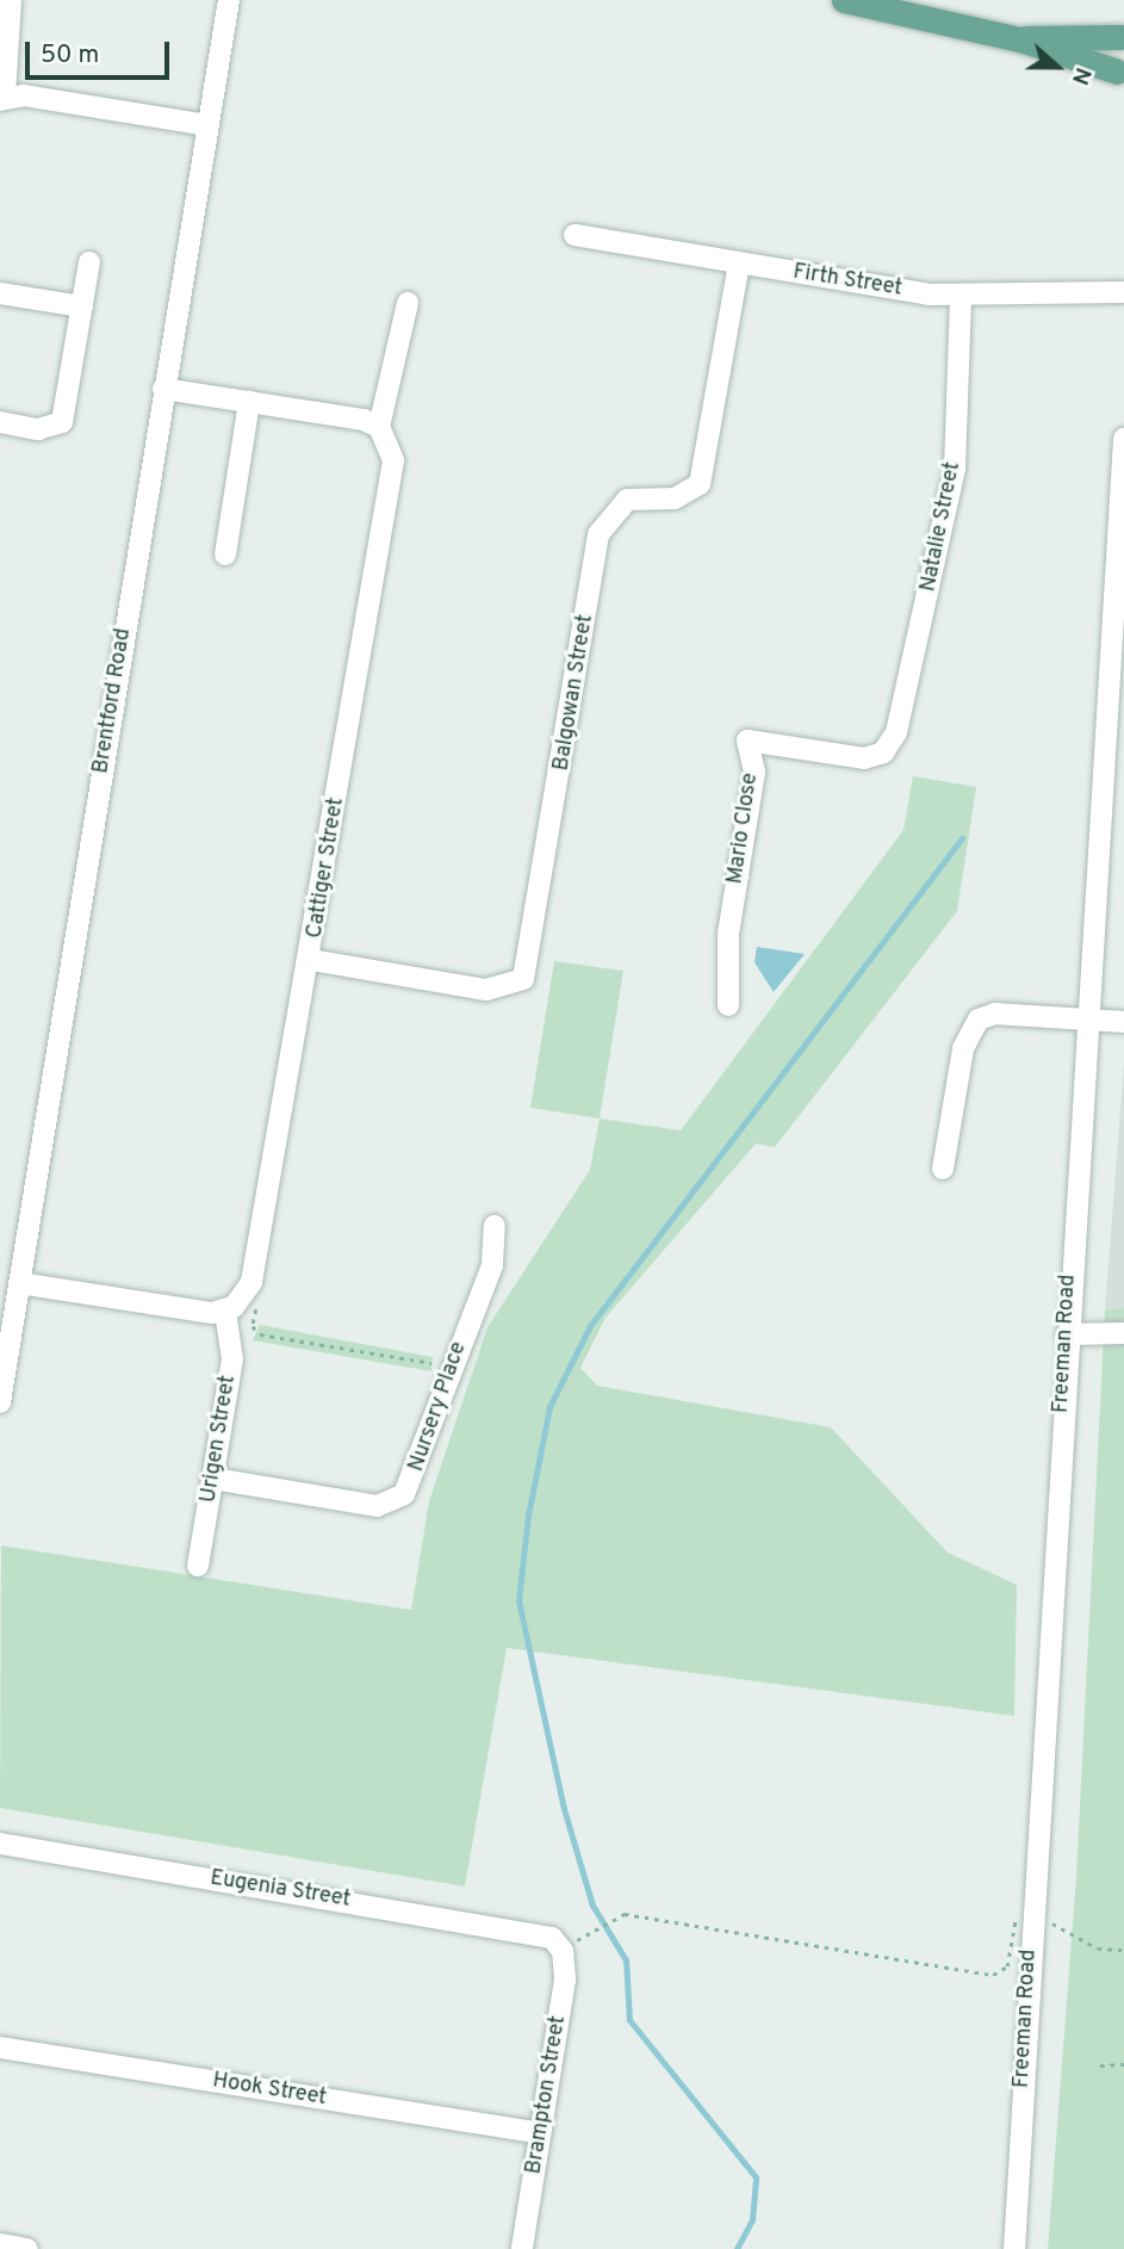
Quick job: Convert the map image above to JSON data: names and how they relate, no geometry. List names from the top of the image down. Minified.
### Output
{"streets":{"street":["Firth Street","Natalie Street","Balgowan Street","Brentford Road","Mario Close","Cattiger Street","Freeman Road","Nursery Place","Urigen Street","Eugenia Street","Hook Street","Brampton Street"]},"crossings":[["Firth Street","Natalie Street"],["Firth Street","Balgowan Street"],["Natalie Street","Mario Close"],["Balgowan Street","Cattiger Street"],["Nursery Place","Urigen Street"],["Eugenia Street","Brampton Street"],["Hook Street","Brampton Street"]],"scale_bar":"50 m","north":"right"}
